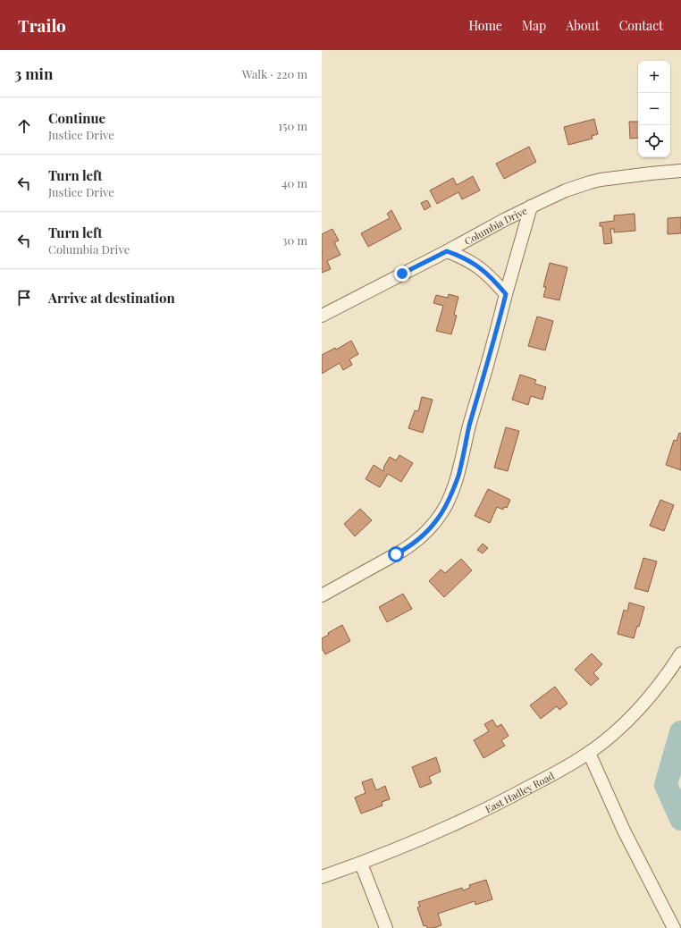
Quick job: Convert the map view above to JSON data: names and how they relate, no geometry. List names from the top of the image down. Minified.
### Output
{"streets":{"street":["Columbia Drive","East Hadley Road"]},"page":{"header":"Trailo","nav":["Home","Map","About","Contact"],"heading":["3 min","Walk · 220 m"],"map_buttons":["+","−"],"list":[["Continue","Justice Drive","150 m"],["Turn left","Justice Drive","40 m"],["Turn left","Columbia Drive","30 m"],"Arrive at destination"]}}
